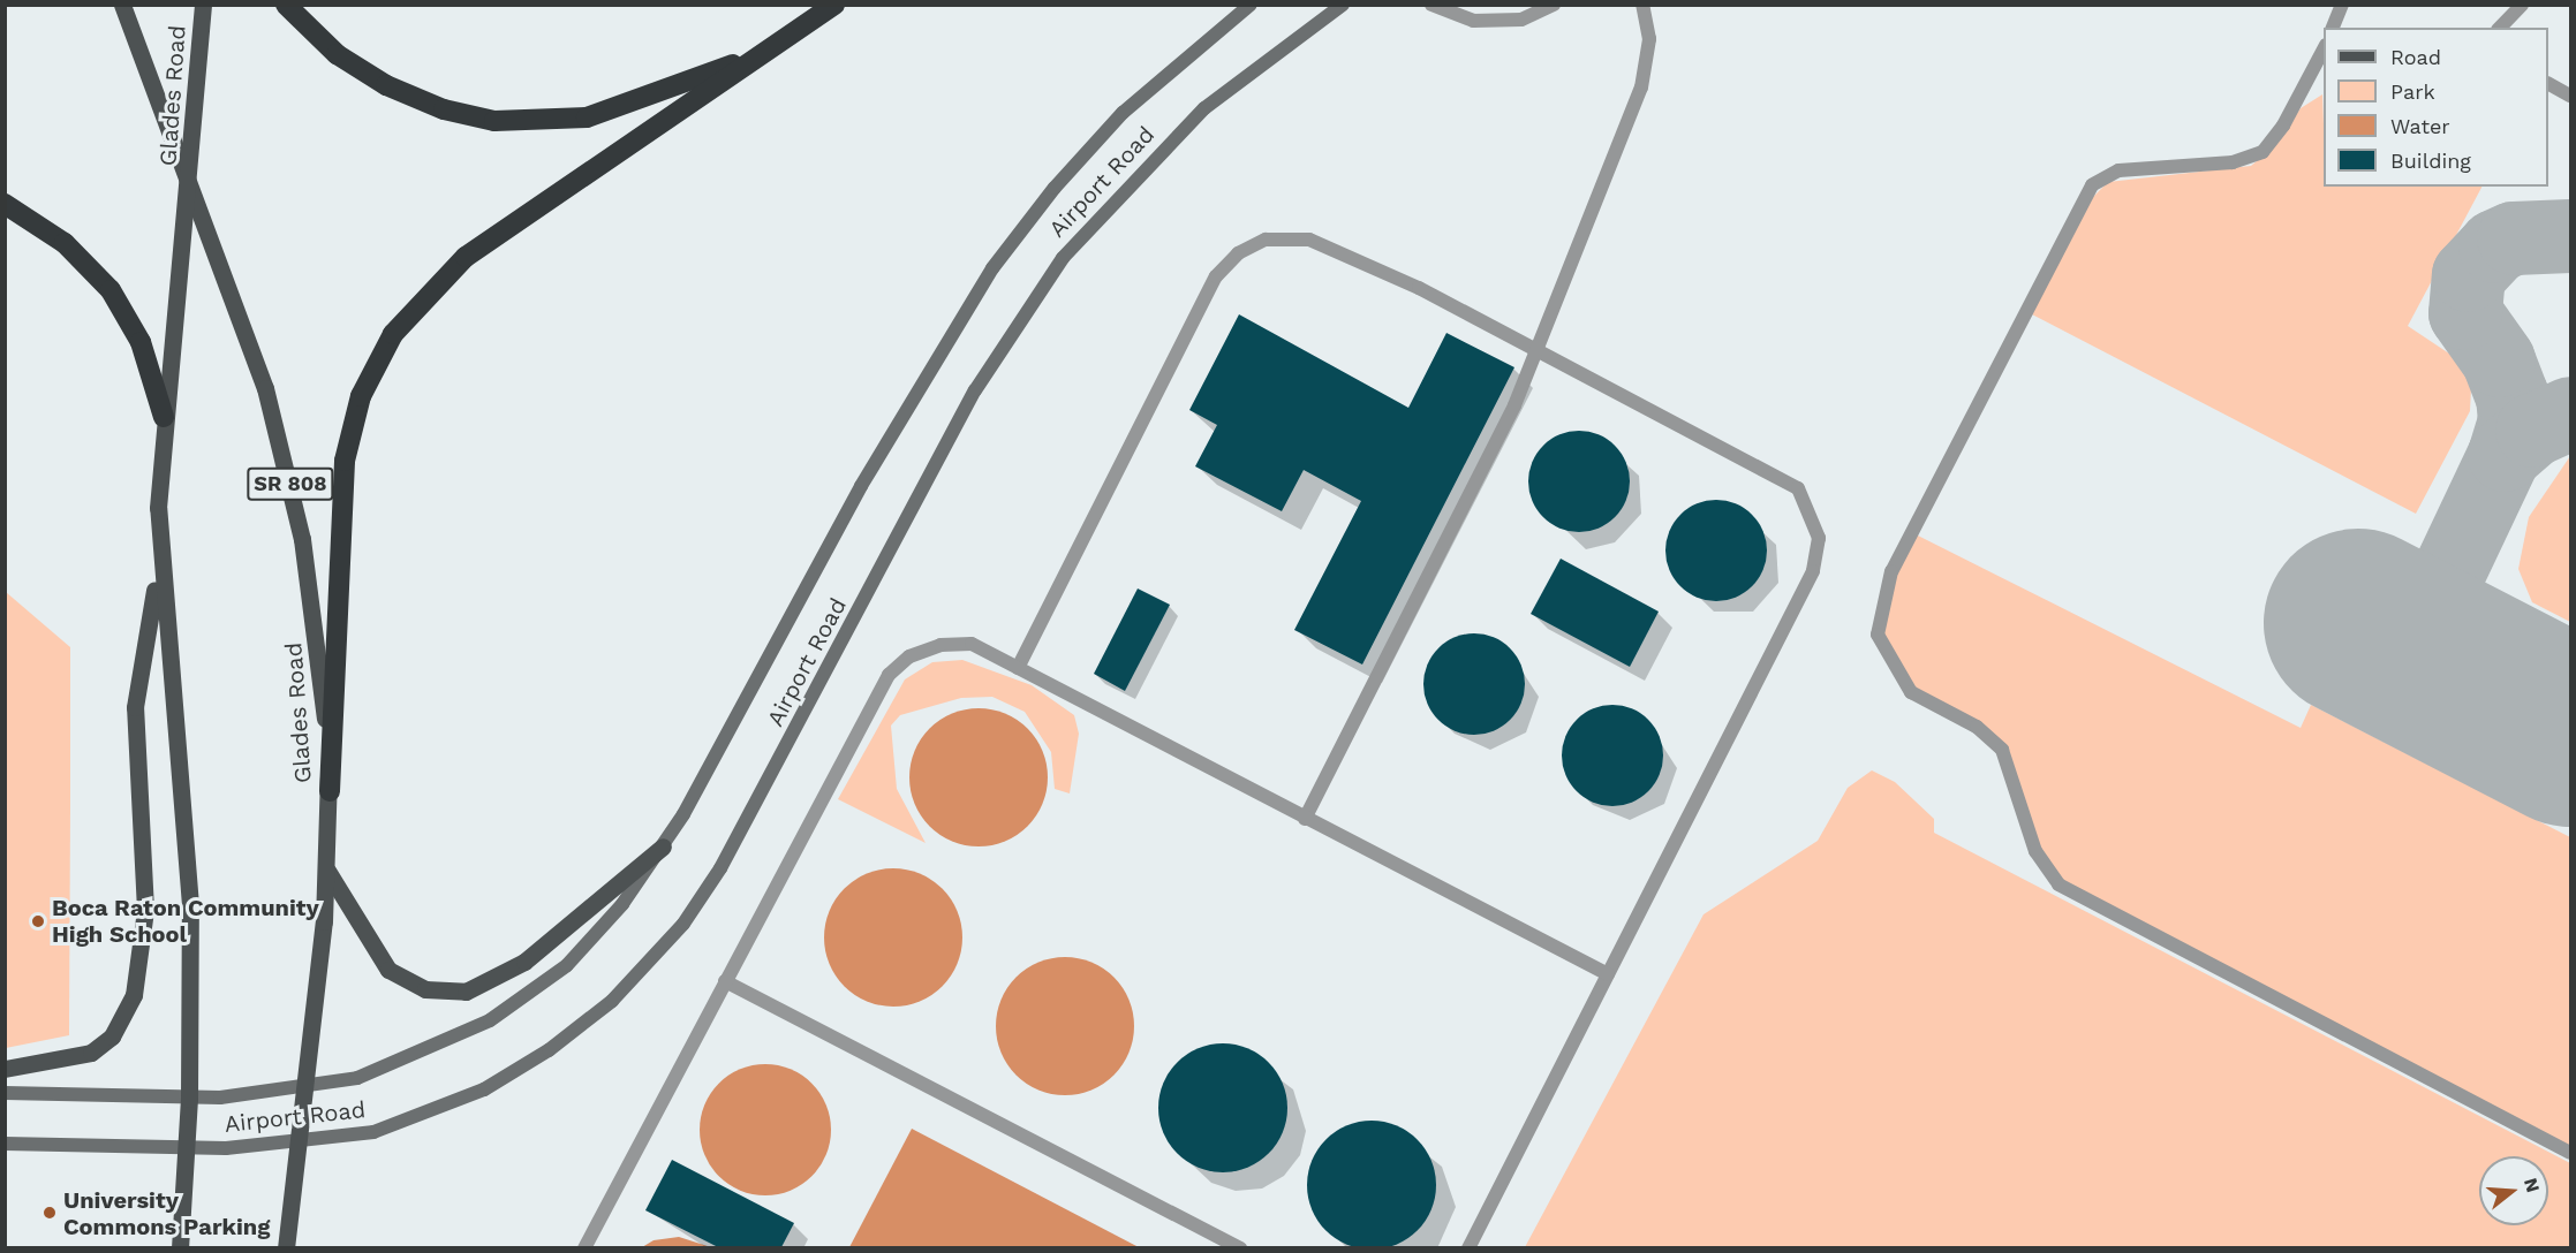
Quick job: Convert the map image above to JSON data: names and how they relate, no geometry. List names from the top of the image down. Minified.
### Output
{"streets":{"main road":["Glades Road","SR 808"],"street":["Airport Road"]},"crossings":[["Glades Road","Airport Road"]],"places":["Boca Raton Community High School","University Commons Parking"],"legend":["Road","Park","Water","Building"],"north":"right"}
